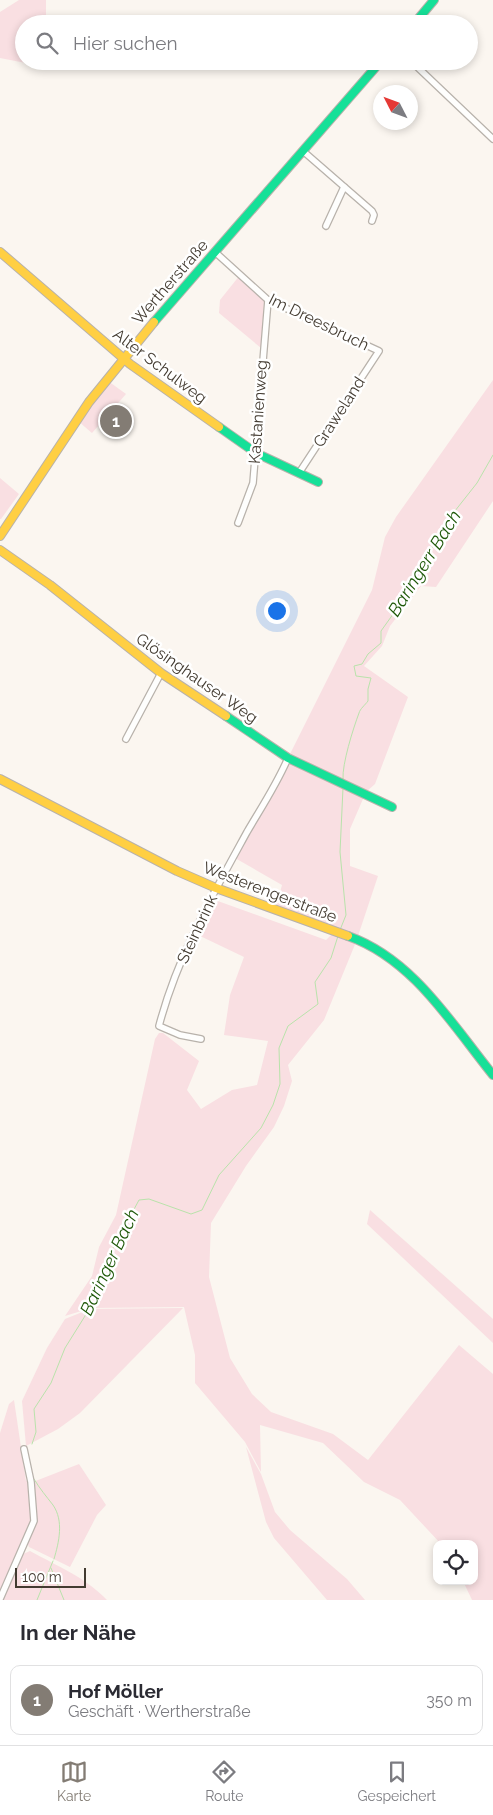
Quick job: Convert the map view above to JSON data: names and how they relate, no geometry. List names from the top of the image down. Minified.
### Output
{"streets":{"street":["Wertherstraße","Im Dreesbruch","Alter Schulweg","Kastanienweg","Graweland","Glösinghauser Weg","Westerengerstraße","Steinbrink"]},"crossings":[["Wertherstraße","Im Dreesbruch"],["Wertherstraße","Alter Schulweg"],["Im Dreesbruch","Kastanienweg"],["Im Dreesbruch","Graweland"],["Alter Schulweg","Kastanienweg"],["Alter Schulweg","Graweland"],["Glösinghauser Weg","Steinbrink"],["Westerengerstraße","Steinbrink"]],"water":["Baringerr Bach","Baringer Bach"],"scale_bar":"100 m","north":"top left","page":{"search":"Hier suchen","pins":"1","scale":"100 m","heading":"In der Nähe","list":[{"mark":"1","name":"Hof Möller","note":"Geschäft · Wertherstraße","value":"350 m"}],"nav":["Karte","Route","Gespeichert"]}}
